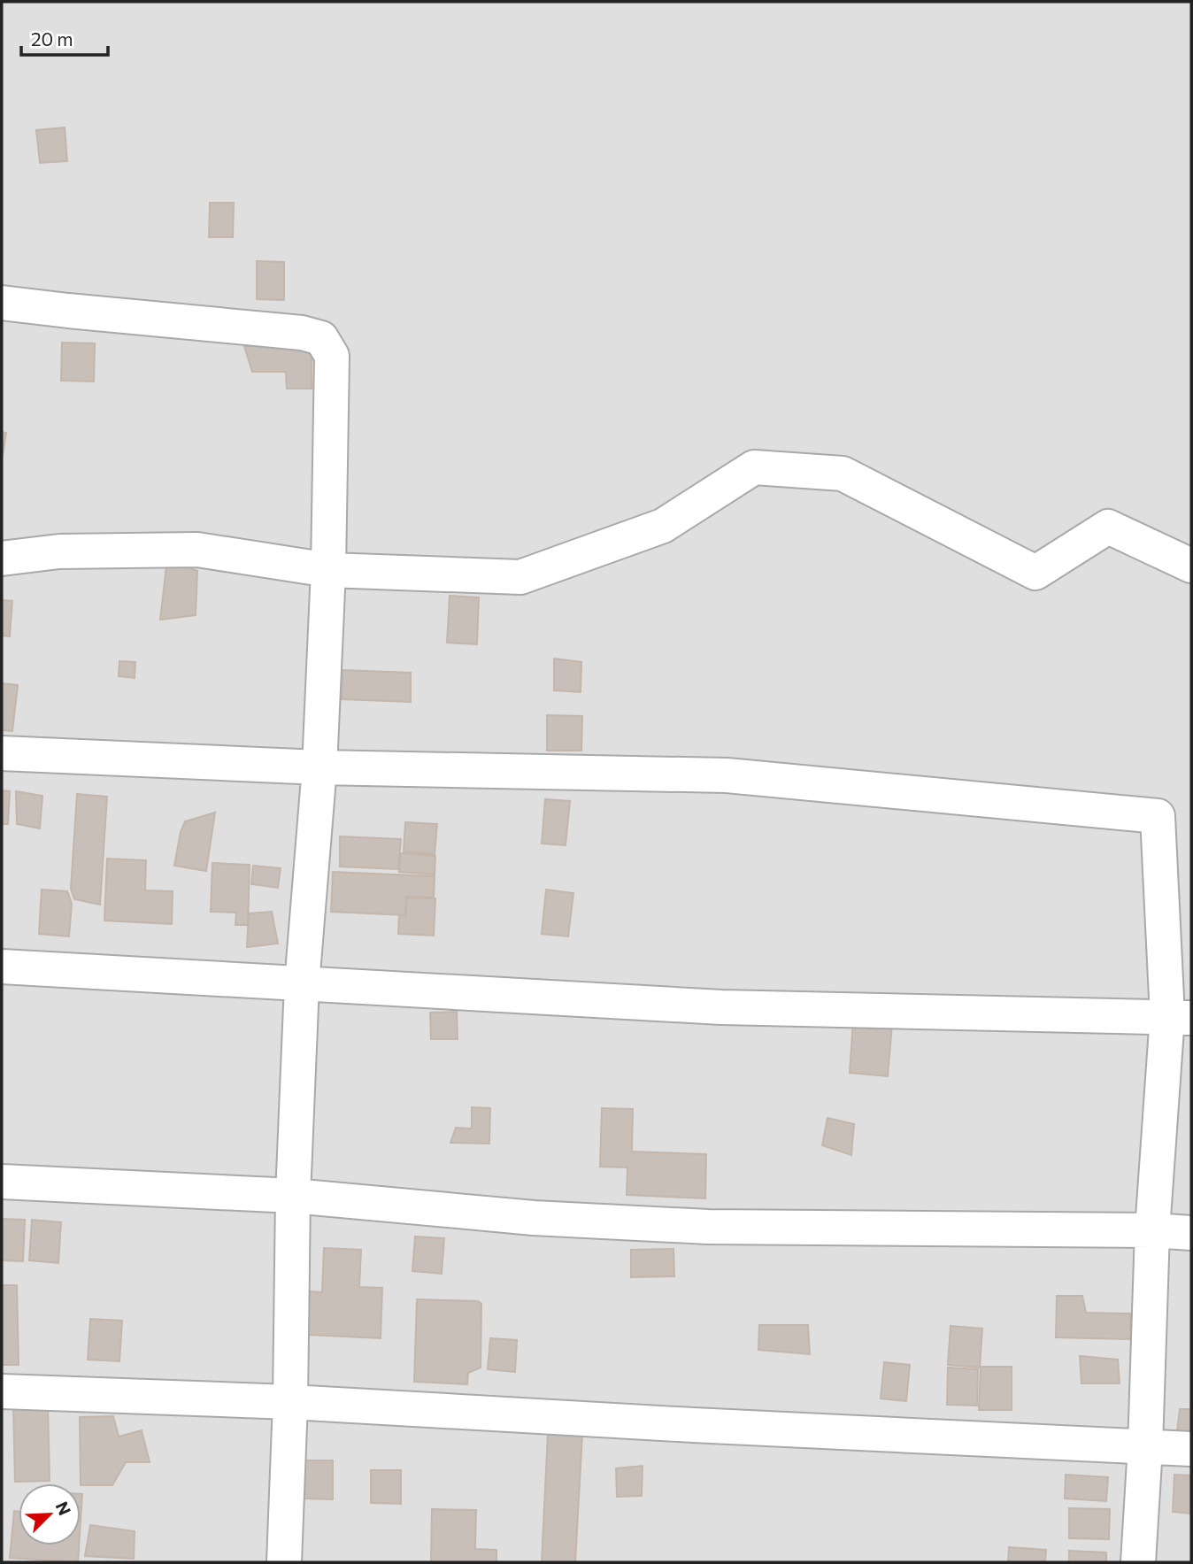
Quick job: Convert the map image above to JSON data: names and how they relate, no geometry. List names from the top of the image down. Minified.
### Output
{"scale_bar":"20 m","north":"top right"}
